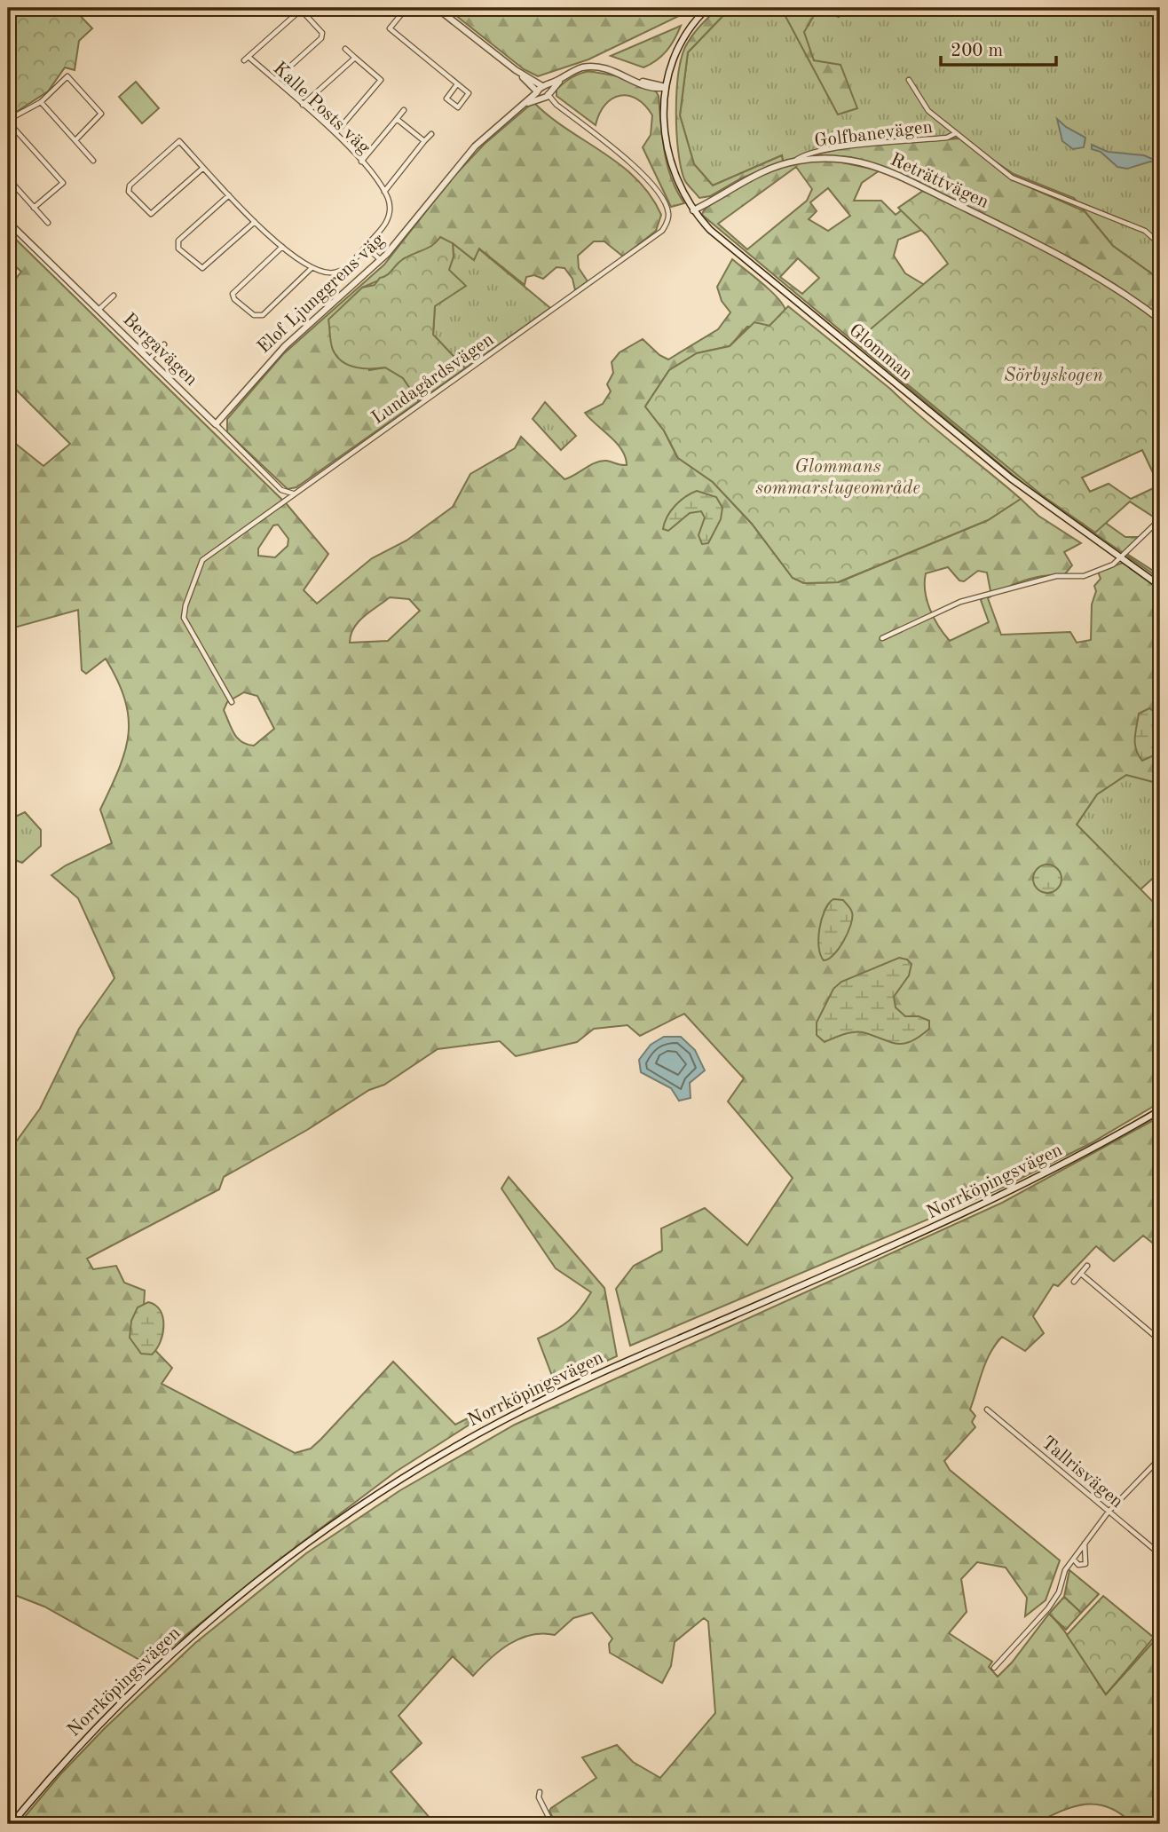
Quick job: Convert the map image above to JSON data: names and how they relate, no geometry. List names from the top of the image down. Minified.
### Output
{"streets":{"main road":["Reträttvägen","Elof Ljunggrens väg","Bergavägen","Glomman","Norrköpingsvägen"],"street":["Kalle Posts väg","Golfbanevägen","Lundagårdsvägen","Tallrisvägen"]},"crossings":[["Golfbanevägen","Reträttvägen"],["Reträttvägen","Glomman"],["Elof Ljunggrens väg","Bergavägen"],["Elof Ljunggrens väg","Lundagårdsvägen"],["Bergavägen","Lundagårdsvägen"]],"parks":["Sörbyskogen","Glommans sommarstugeområde"],"scale_bar":"200 m"}
